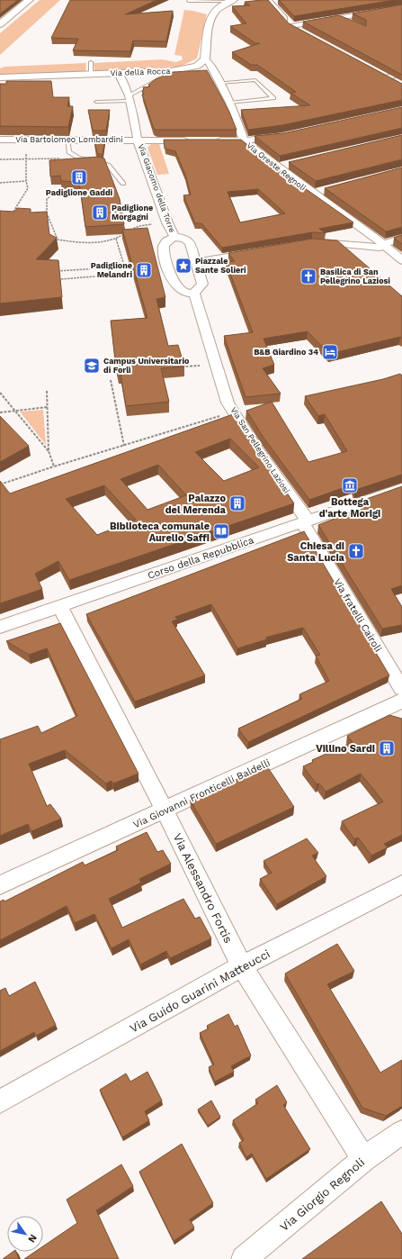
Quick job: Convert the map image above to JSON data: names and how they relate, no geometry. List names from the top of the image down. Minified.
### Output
{"streets":{"main road":["Via della Rocca"],"street":["Via Bartolomeo Lombardini","Via Oreste Regnoli","Via Giacomo della Torre","Via San Pellegrino Laziosi","Corso della Repubblica","Via fratelli Cairoli","Via Giovanni Fronticelli Baldelli","Via Alessandro Fortis","Via Guido Guarini Matteucci","Via Giorgio Regnoli"]},"crossings":[["Via della Rocca","Via Oreste Regnoli"],["Via della Rocca","Via Giacomo della Torre"],["Via Bartolomeo Lombardini","Via Giacomo della Torre"],["Via San Pellegrino Laziosi","Corso della Repubblica"],["Via San Pellegrino Laziosi","Via fratelli Cairoli"],["Corso della Repubblica","Via fratelli Cairoli"],["Corso della Repubblica","Via Alessandro Fortis"],["Via Giovanni Fronticelli Baldelli","Via Alessandro Fortis"],["Via Alessandro Fortis","Via Guido Guarini Matteucci"],["Via Alessandro Fortis","Via Giorgio Regnoli"]],"places":{"building":["Padiglione Gaddi","Padiglione Morgagni","Padiglione Melandri","Palazzo del Merenda","Villino Sardi"],"place":["Piazzale Sante Solieri"],"church":["Basilica di San Pellegrino Laziosi","Chiesa di Santa Lucia"],"hotel":["B&B Giardino 34"],"school or university":["Campus Universitario di Forlì"],"museum":["Bottega d'arte Morigi"],"library":["Biblioteca comunale Aurelio Saffi"]},"north":"bottom right"}
